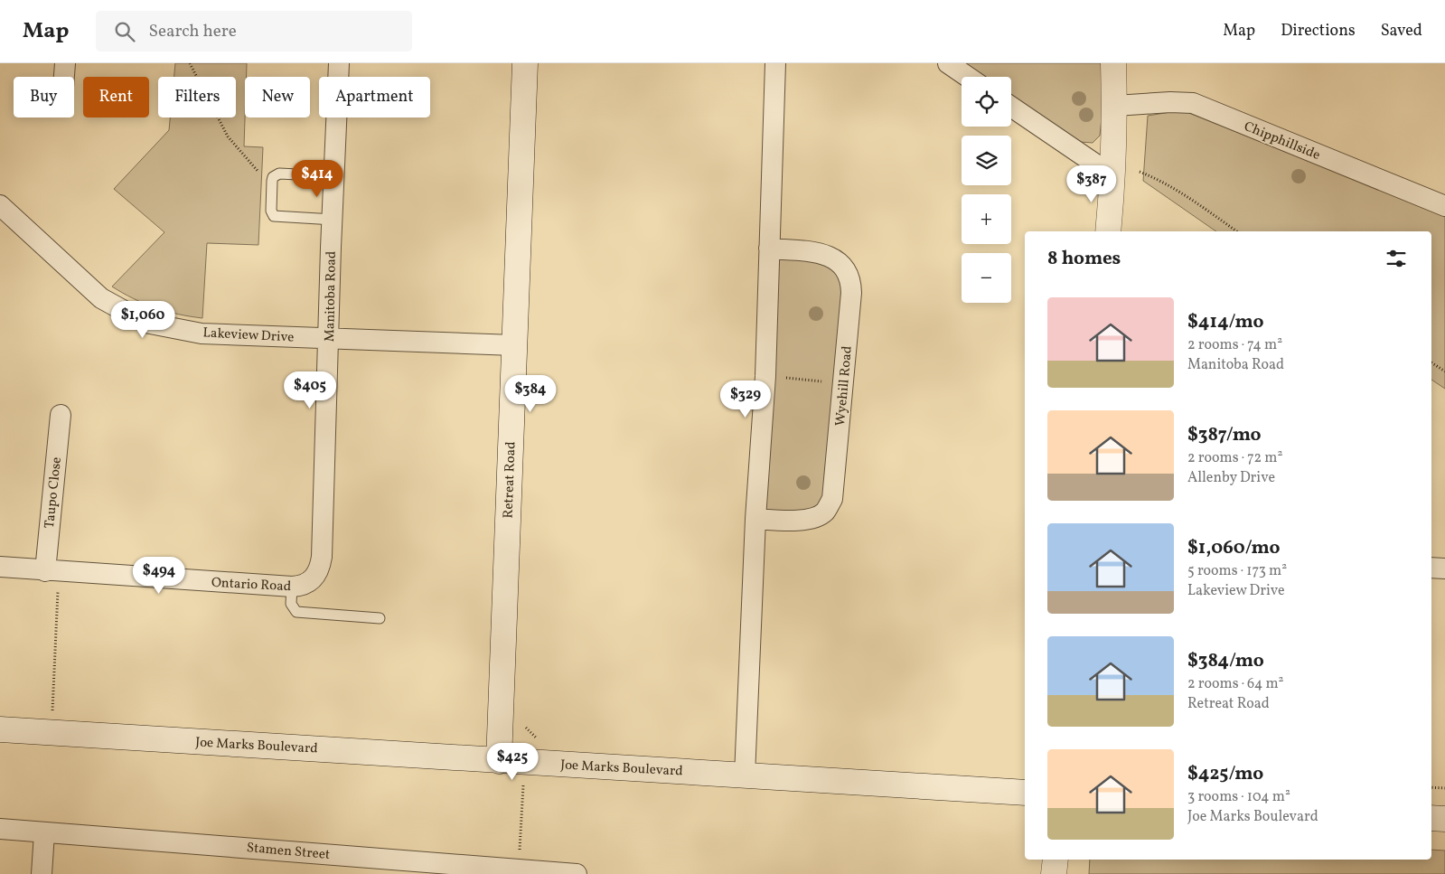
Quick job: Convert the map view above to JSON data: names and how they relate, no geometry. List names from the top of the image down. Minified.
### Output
{"streets":{"main road":["Retreat Road","Joe Marks Boulevard"],"street":["Chipphillside","Manitoba Road","Lakeview Drive","Wyehill Road","Taupo Close","Ontario Road","Stamen Street"]},"crossings":[["Manitoba Road","Lakeview Drive"],["Manitoba Road","Ontario Road"],["Lakeview Drive","Retreat Road"],["Retreat Road","Joe Marks Boulevard"],["Taupo Close","Ontario Road"]],"page":{"header":"Map","search":"Search here","nav":["Map","Directions","Saved"],"map_buttons":["+","−"],"chip":["Buy","Rent","Filters","New","Apartment"],"price":["$414","$387","$1,060","$405","$384","$329","$494","$425"],"heading":"8 homes","list":[{"name":"$414/mo","note":"2 rooms · 74 m² · Manitoba Road"},{"name":"$387/mo","note":"2 rooms · 72 m² · Allenby Drive"},{"name":"$1,060/mo","note":"5 rooms · 173 m² · Lakeview Drive"},{"name":"$384/mo","note":"2 rooms · 64 m² · Retreat Road"},{"name":"$425/mo","note":"3 rooms · 104 m² · Joe Marks Boulevard"}]}}
